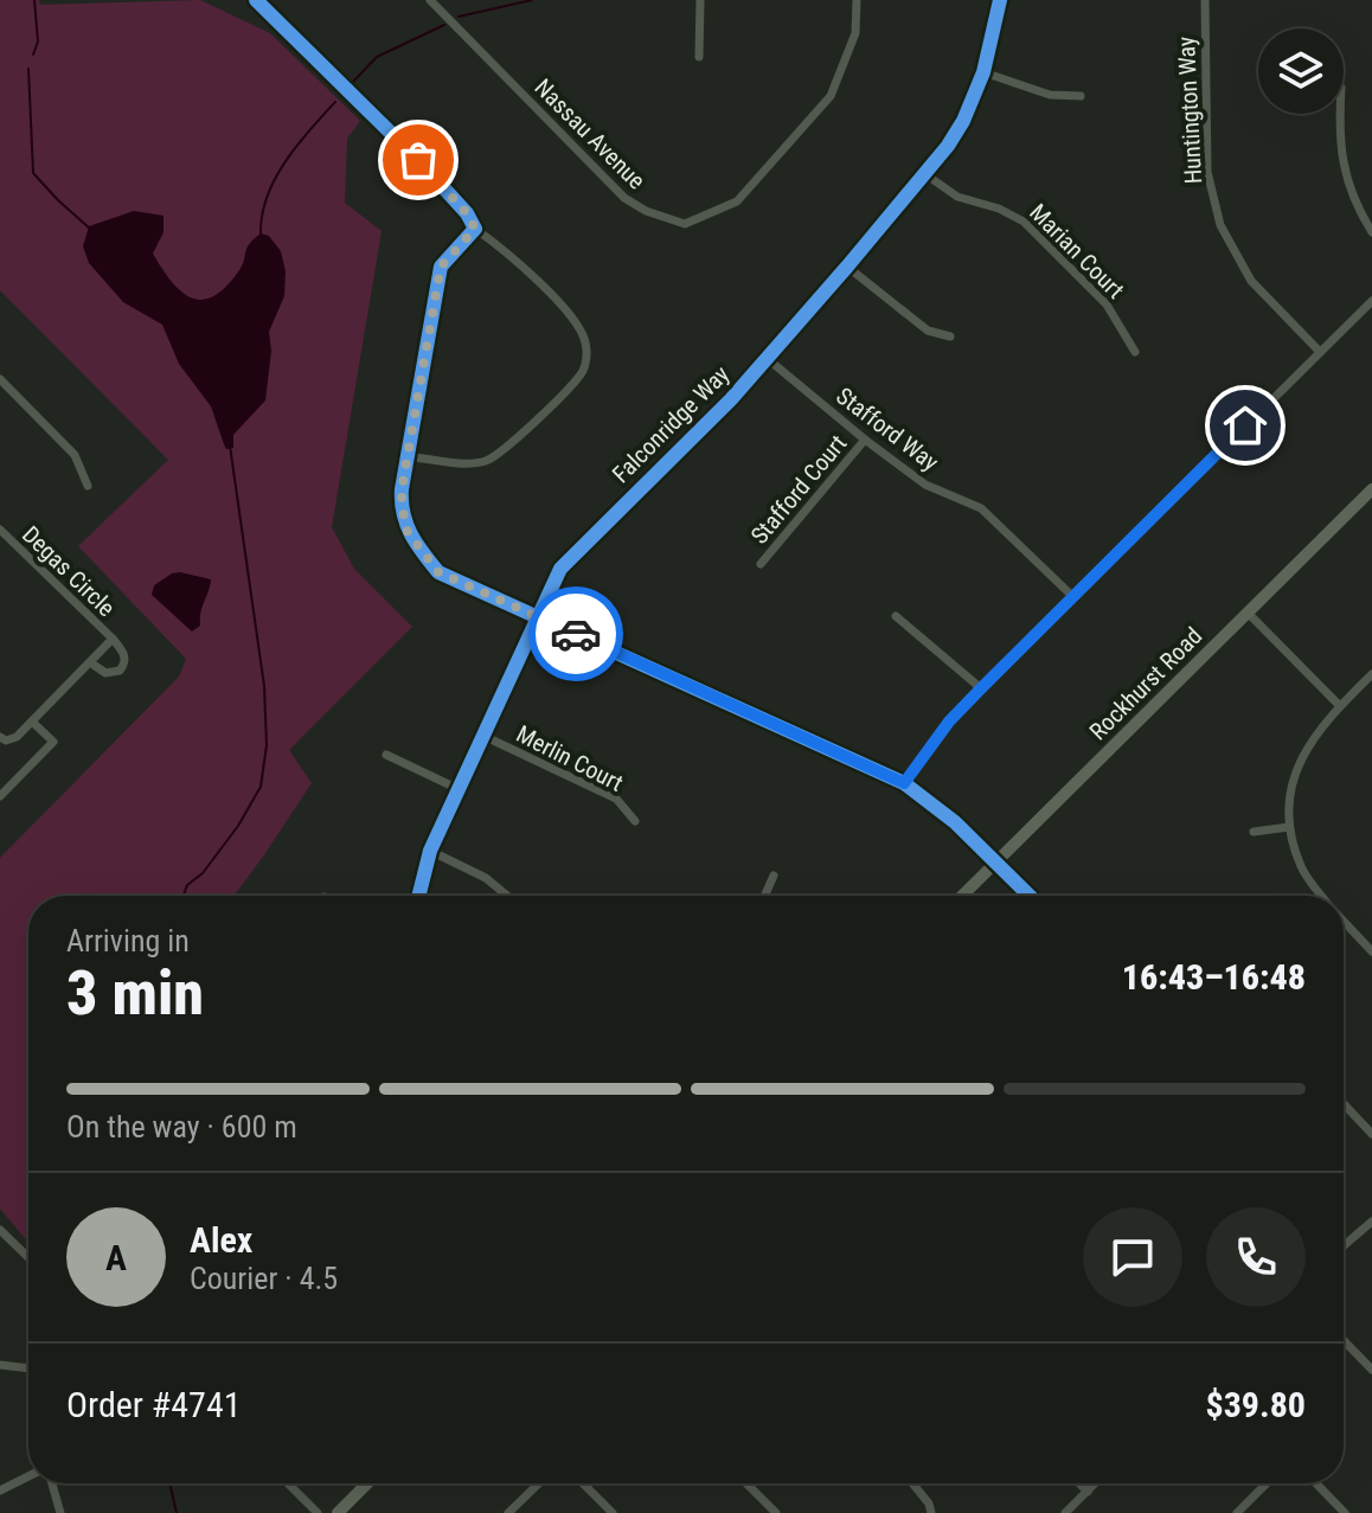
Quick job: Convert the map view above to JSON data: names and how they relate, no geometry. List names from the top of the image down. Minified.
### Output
{"streets":{"street":["Huntington Way","Nassau Avenue","Marian Court","Falconridge Way","Stafford Way","Stafford Court","Degas Circle","Rockhurst Road","Merlin Court"]},"crossings":[["Marian Court","Falconridge Way"],["Falconridge Way","Stafford Way"],["Falconridge Way","Merlin Court"],["Stafford Way","Stafford Court"]],"page":{"heading":["3 min","Arriving in","16:43–16:48"],"panel":["Alex","Courier · 4.5","Order #4741","$39.80"],"bar":"On the way · 600 m","round":"A"}}
